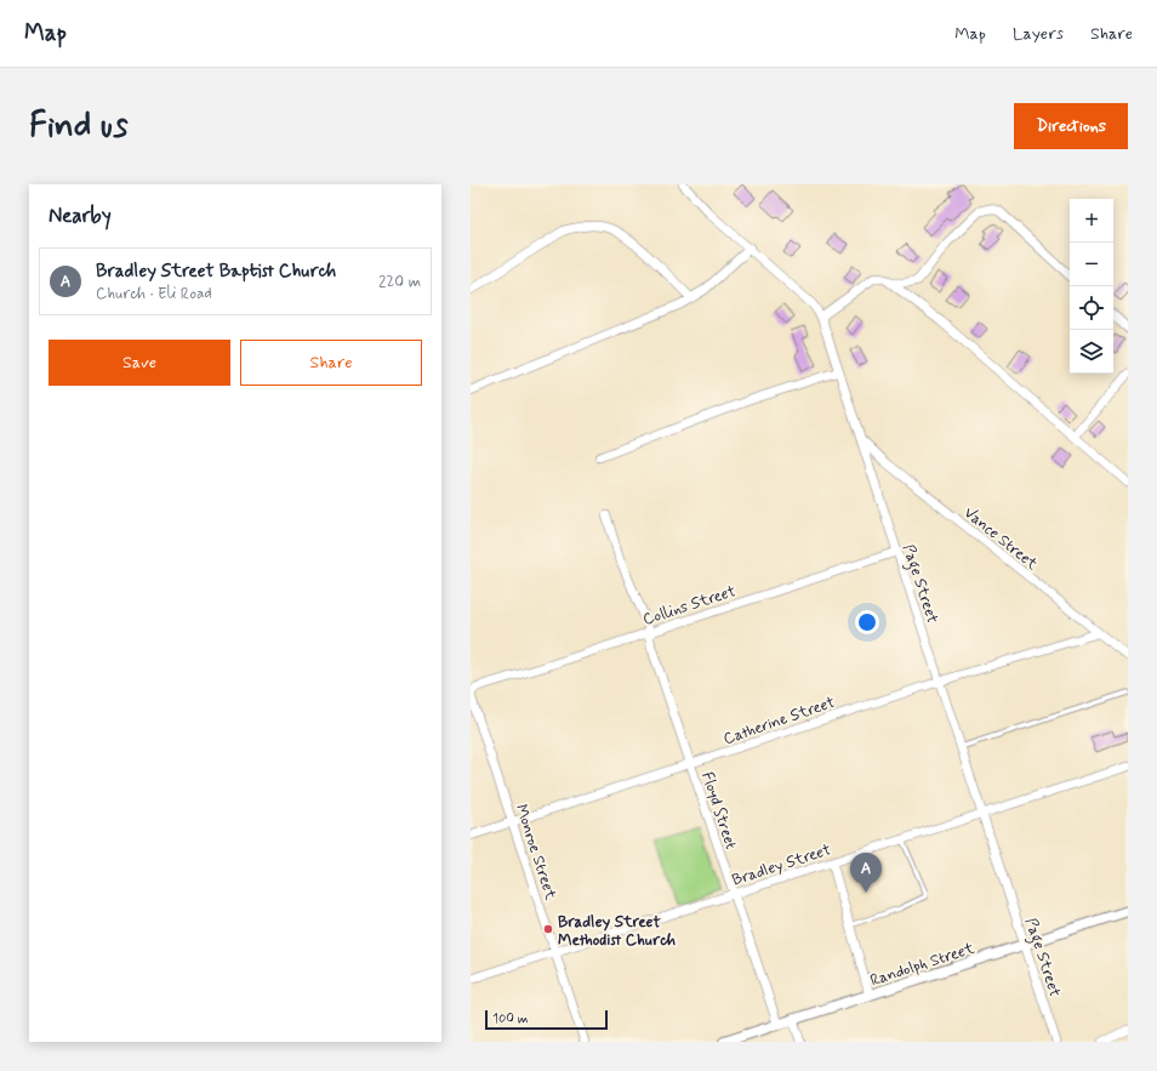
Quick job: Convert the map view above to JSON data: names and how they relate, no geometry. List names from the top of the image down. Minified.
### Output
{"streets":{"street":["Vance Street","Page Street","Collins Street","Catherine Street","Floyd Street","Monroe Street","Bradley Street","Randolph Street"]},"crossings":[["Vance Street","Page Street"],["Vance Street","Catherine Street"],["Page Street","Collins Street"],["Page Street","Catherine Street"],["Page Street","Bradley Street"],["Page Street","Randolph Street"],["Collins Street","Floyd Street"],["Collins Street","Monroe Street"],["Catherine Street","Floyd Street"],["Catherine Street","Monroe Street"],["Floyd Street","Bradley Street"],["Floyd Street","Randolph Street"],["Monroe Street","Bradley Street"]],"places":["Bradley Street Methodist Church"],"scale_bar":"100 m","page":{"header":"Map","nav":["Map","Layers","Share"],"buttons":["Directions",["Save","Share"]],"title":"Find us","heading":"Nearby","map_buttons":["+","−"],"list":[{"mark":"A","name":"Bradley Street Baptist Church","note":"Church · Eli Road","value":"220 m"}],"pins":"A","scale":"100 m"}}
